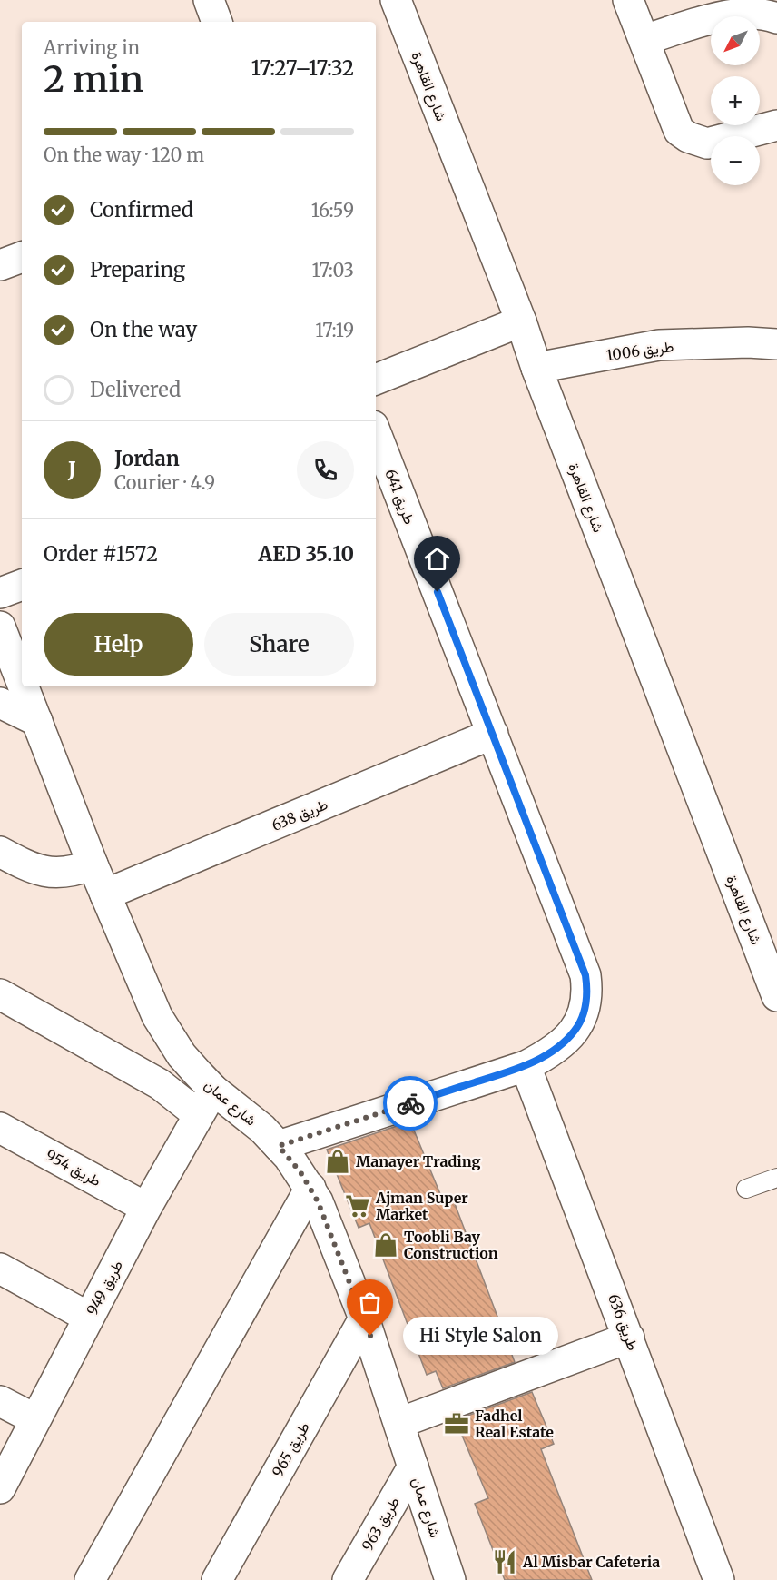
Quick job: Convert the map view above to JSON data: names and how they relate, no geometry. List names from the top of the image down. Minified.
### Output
{"streets":{"street":["شارع القاهرة","طريق 1006","طريق 641","طريق 638","شارع عمان","طريق 954","طريق 949","طريق 636","طريق 965","طريق 963"]},"crossings":[["شارع القاهرة","طريق 1006"],["طريق 641","طريق 638"],["طريق 641","شارع عمان"],["طريق 641","طريق 636"],["طريق 638","شارع عمان"],["شارع عمان","طريق 949"],["شارع عمان","طريق 965"],["شارع عمان","طريق 963"],["طريق 954","طريق 949"]],"places":{"shop":["Manayer Trading","Toobli Bay Construction"],"supermarket":["Ajman Super Market"],"other":["Hi Style Salon"],"office":["Fadhel Real Estate"],"restaurant":["Al Misbar Cafeteria"]},"north":"bottom left","page":{"map_buttons":["+","−"],"heading":["2 min","Arriving in","17:27–17:32"],"panel":["Jordan","Courier · 4.9","Order #1572","AED 35.10"],"bar":"On the way · 120 m","list":[["Confirmed","16:59"],["Preparing","17:03"],["On the way","17:19"],"Delivered"],"round":"J","buttons":["Help","Share"],"bubble":"Hi Style Salon"}}
